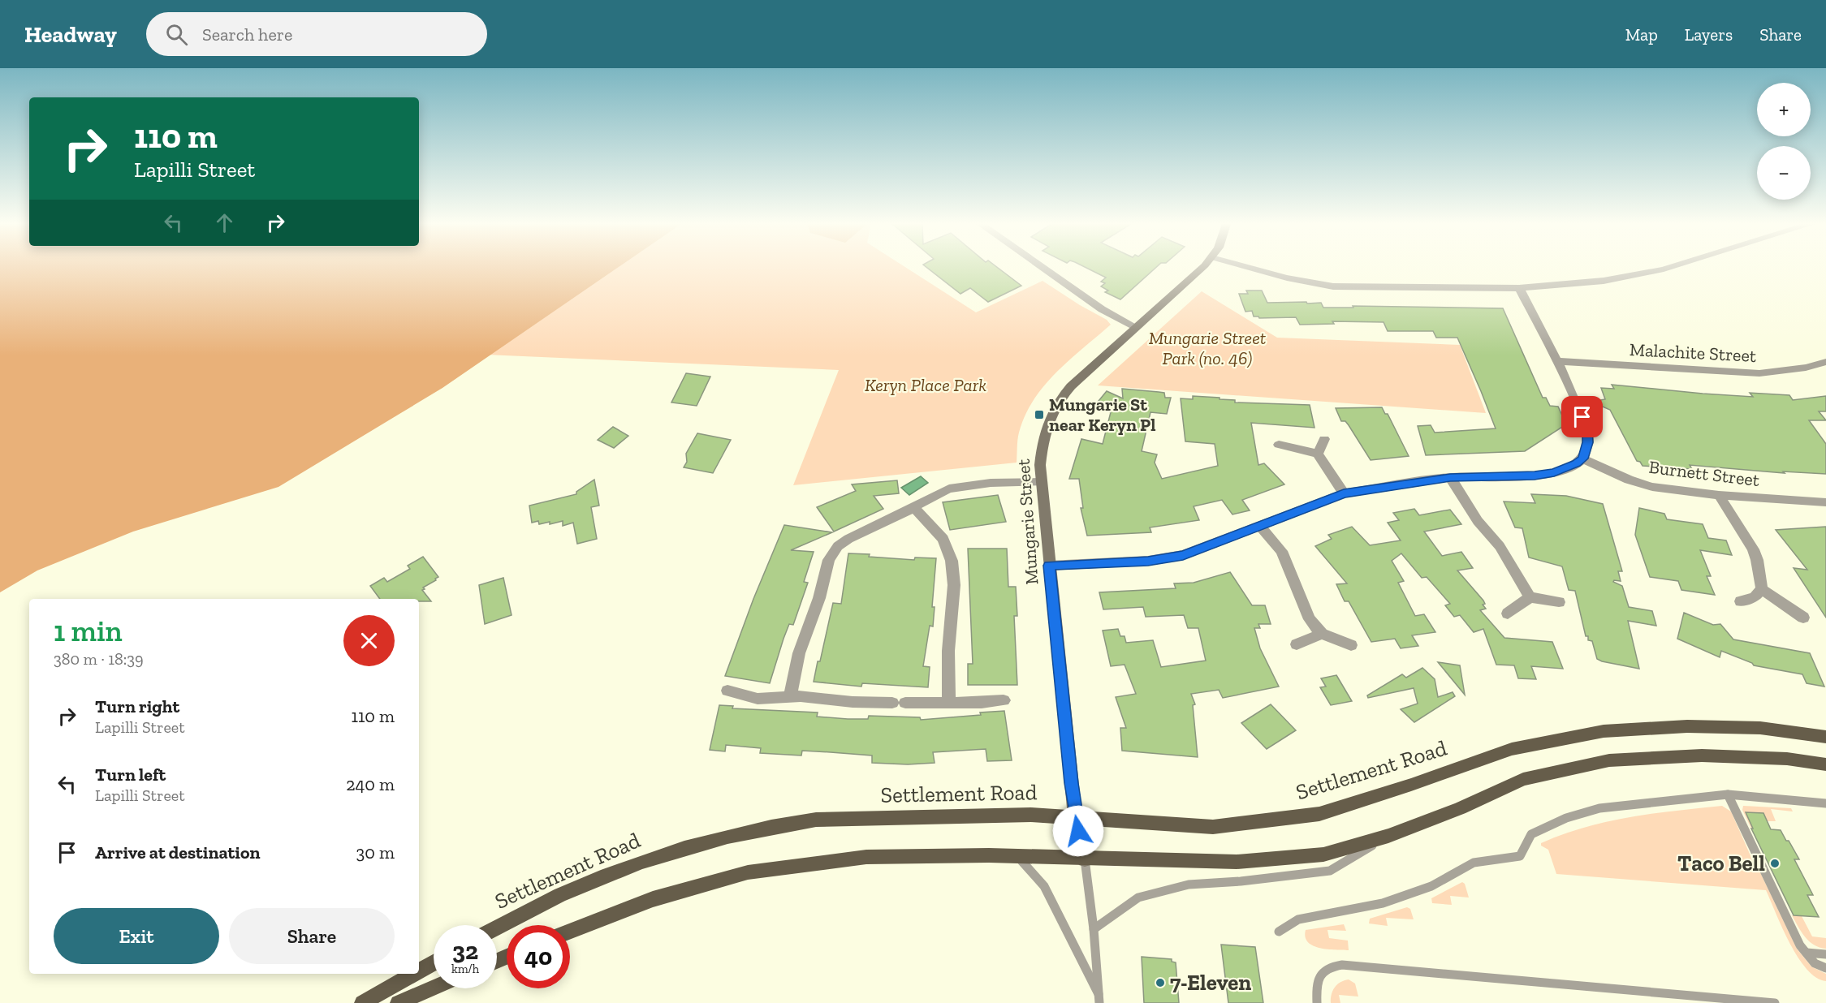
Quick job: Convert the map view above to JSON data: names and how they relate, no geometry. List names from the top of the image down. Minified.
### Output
{"streets":{"main road":["Settlement Road"],"street":["Malachite Street","Burnett Street","Mungarie Street"]},"crossings":[["Mungarie Street","Settlement Road"]],"parks":["Mungarie Street Park (no. 46)","Keryn Place Park"],"places":{"transit":["Mungarie St near Keryn Pl"],"other":["Taco Bell","7-Eleven"]},"page":{"header":"Headway","search":"Search here","nav":["Map","Layers","Share"],"map_buttons":["+","−"],"turn":["110 m","Lapilli Street"],"heading":["1 min","380 m · 18:39"],"list":[{"name":"Turn right","note":"Lapilli Street","value":"110 m"},{"name":"Turn left","note":"Lapilli Street","value":"240 m"},{"name":"Arrive at destination","value":"30 m"}],"buttons":["Exit","Share"],"speed":"32 km/h","limit":"40"}}
